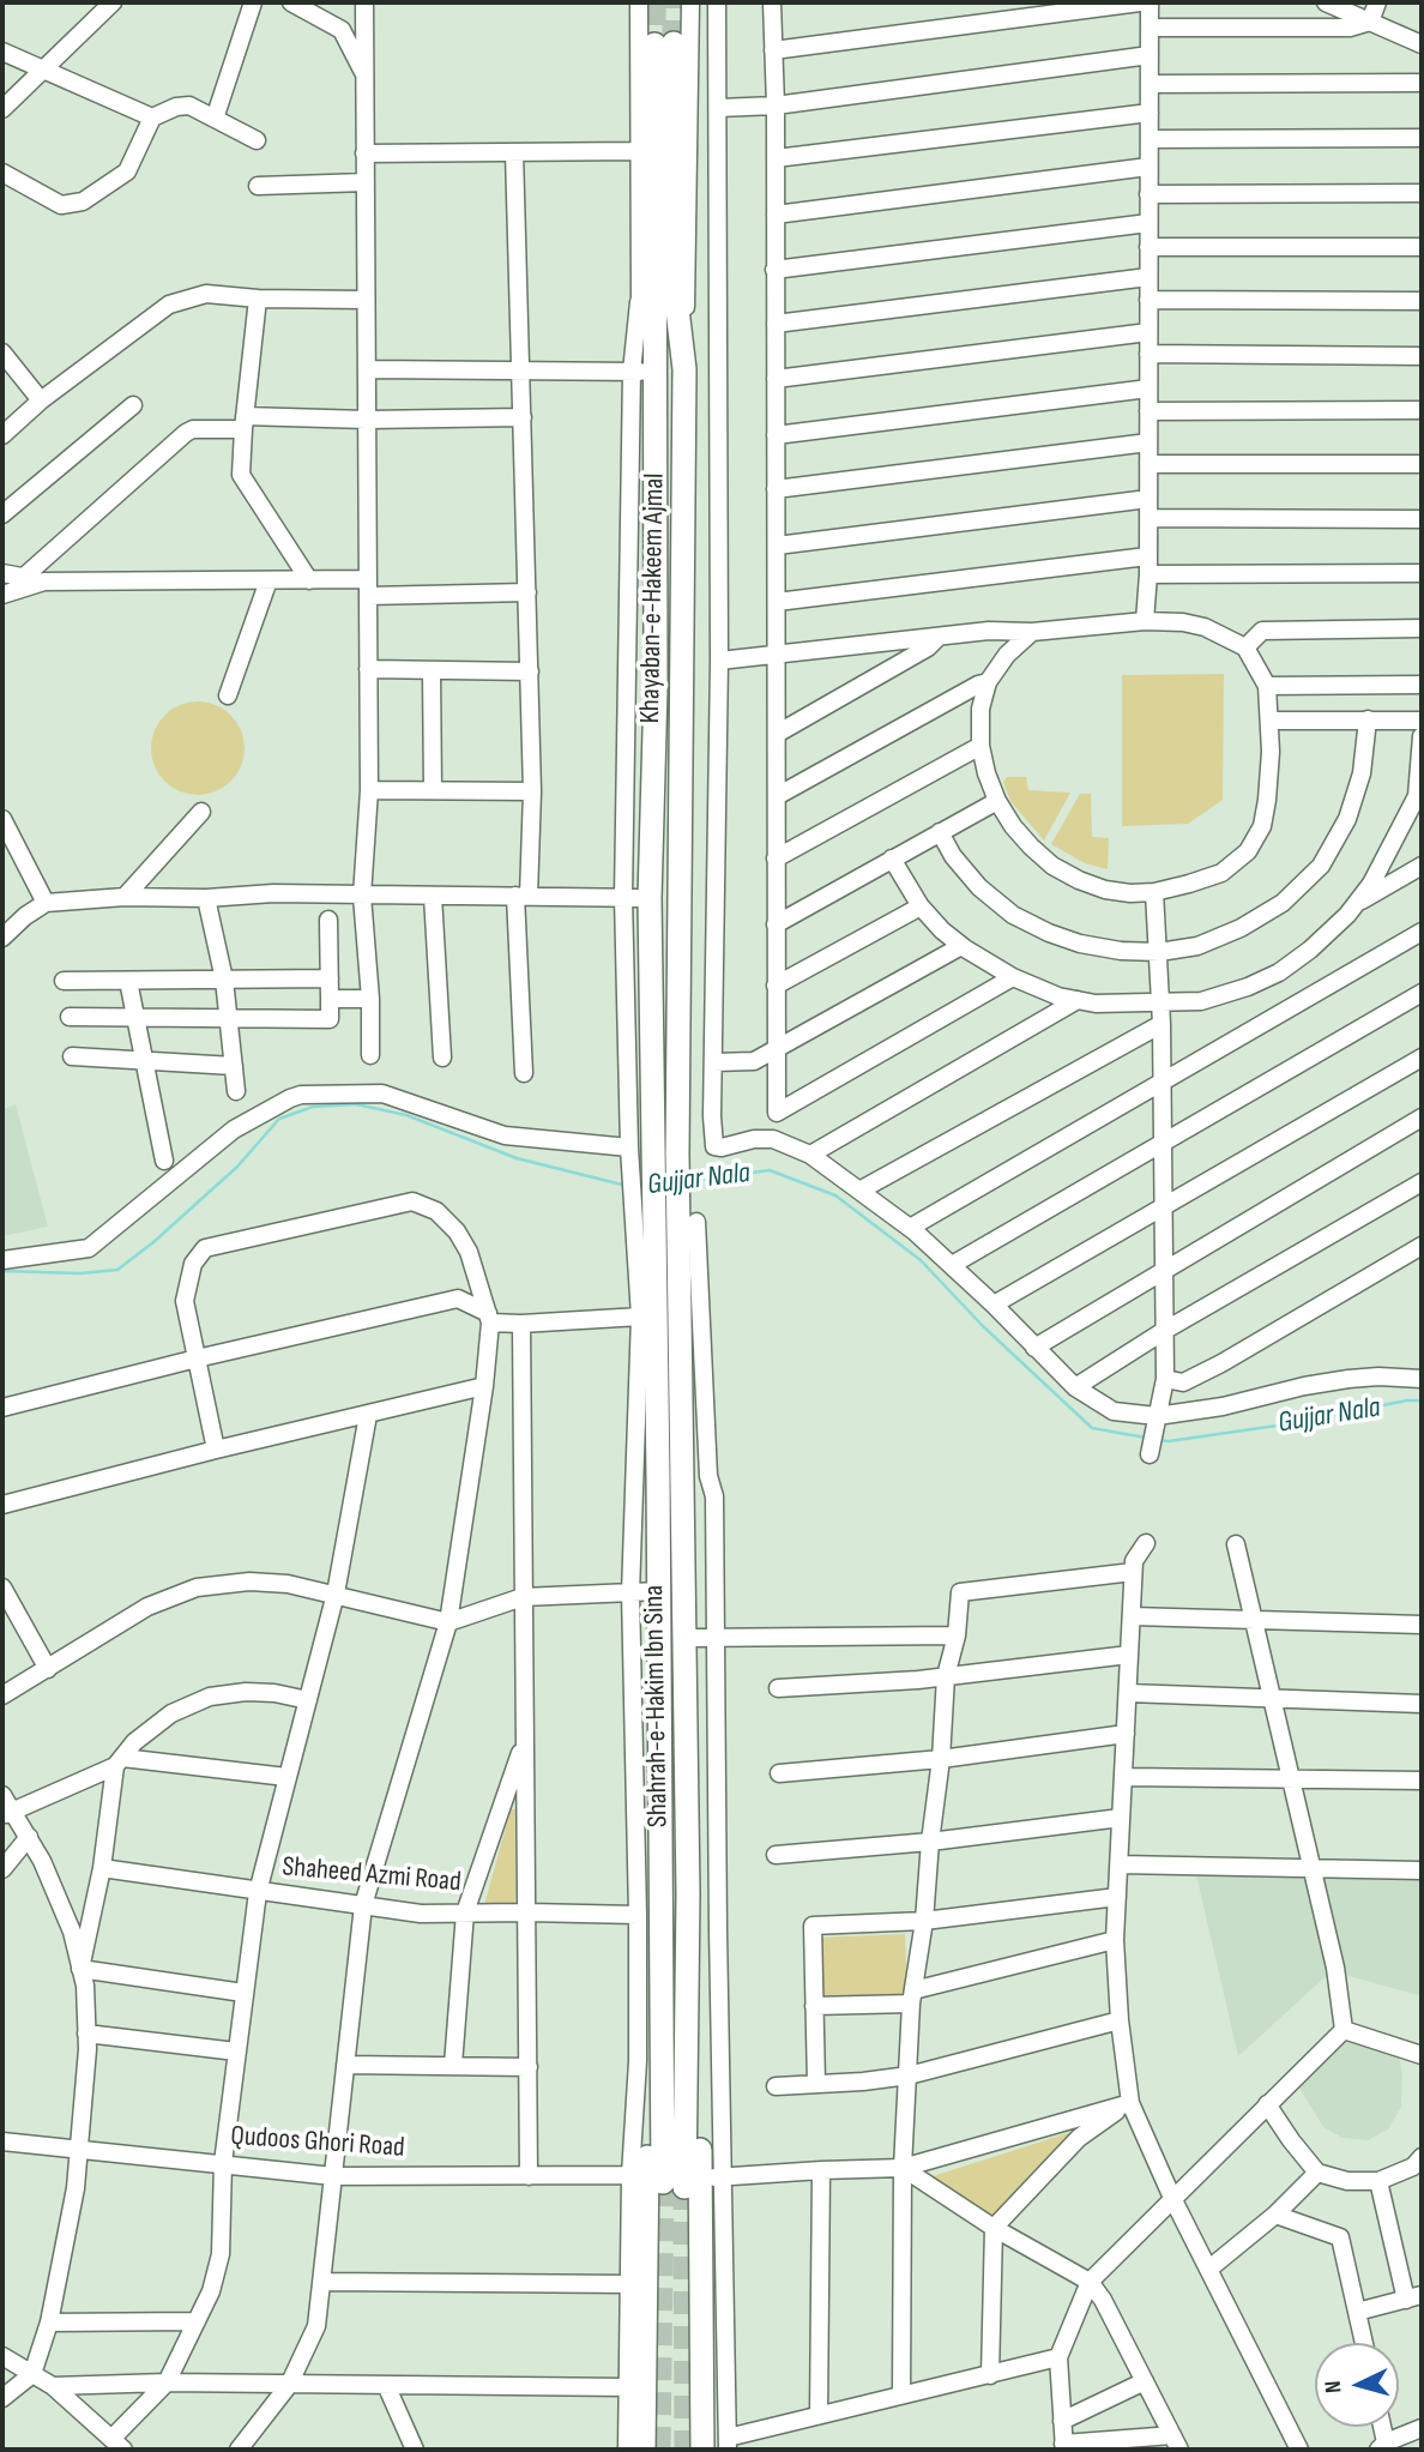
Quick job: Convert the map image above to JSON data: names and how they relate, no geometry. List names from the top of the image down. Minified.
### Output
{"streets":{"highway":["Khayaban-e-Hakeem Ajmal","Shahrah-e-Hakim Ibn Sina"],"street":["Shaheed Azmi Road","Qudoos Ghori Road"]},"water":["Gujjar Nala"],"north":"left"}
